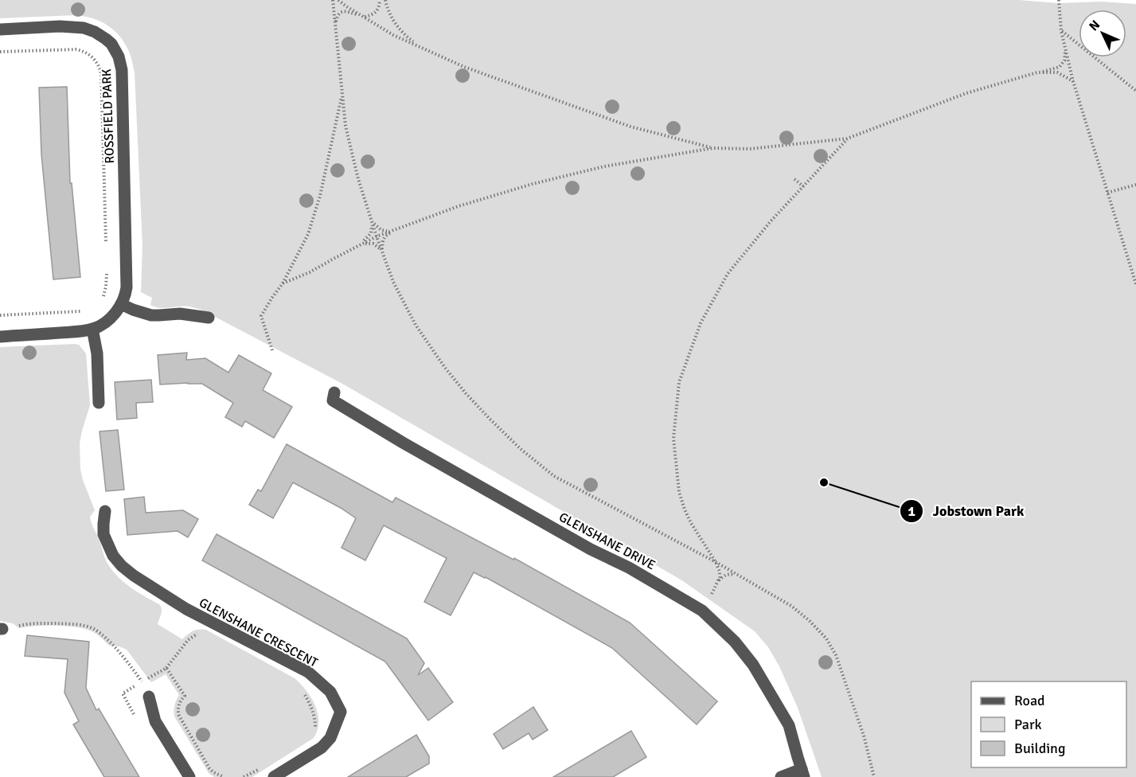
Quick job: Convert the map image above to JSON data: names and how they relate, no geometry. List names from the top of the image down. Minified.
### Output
{"streets":{"street":["ROSSFIELD PARK","GLENSHANE DRIVE","GLENSHANE CRESCENT"]},"places":["Jobstown Park"],"legend":["Road","Park","Building"],"north":"top left"}
